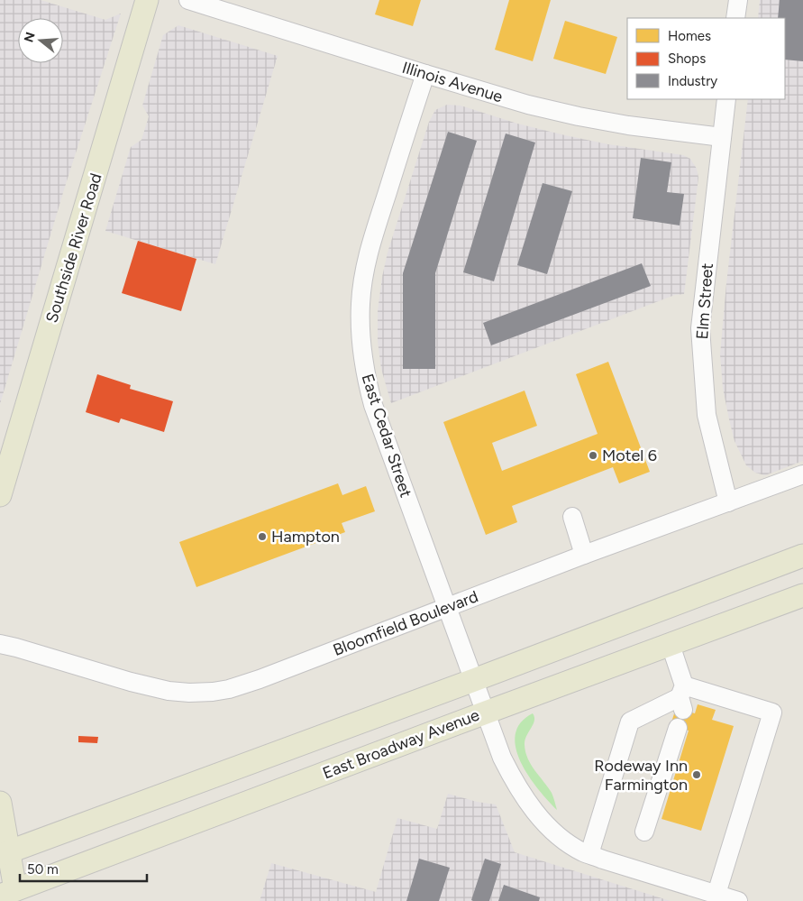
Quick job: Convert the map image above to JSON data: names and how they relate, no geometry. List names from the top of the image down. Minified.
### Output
{"streets":{"main road":["Southside River Road","East Broadway Avenue"],"street":["Illinois Avenue","Elm Street","East Cedar Street","Bloomfield Boulevard"]},"crossings":[["Illinois Avenue","Elm Street"],["Illinois Avenue","East Cedar Street"],["Elm Street","Bloomfield Boulevard"],["East Cedar Street","Bloomfield Boulevard"],["East Cedar Street","East Broadway Avenue"]],"places":["Motel 6","Hampton","Rodeway Inn Farmington"],"legend":["Homes","Shops","Industry"],"scale_bar":"50 m","north":"left"}
